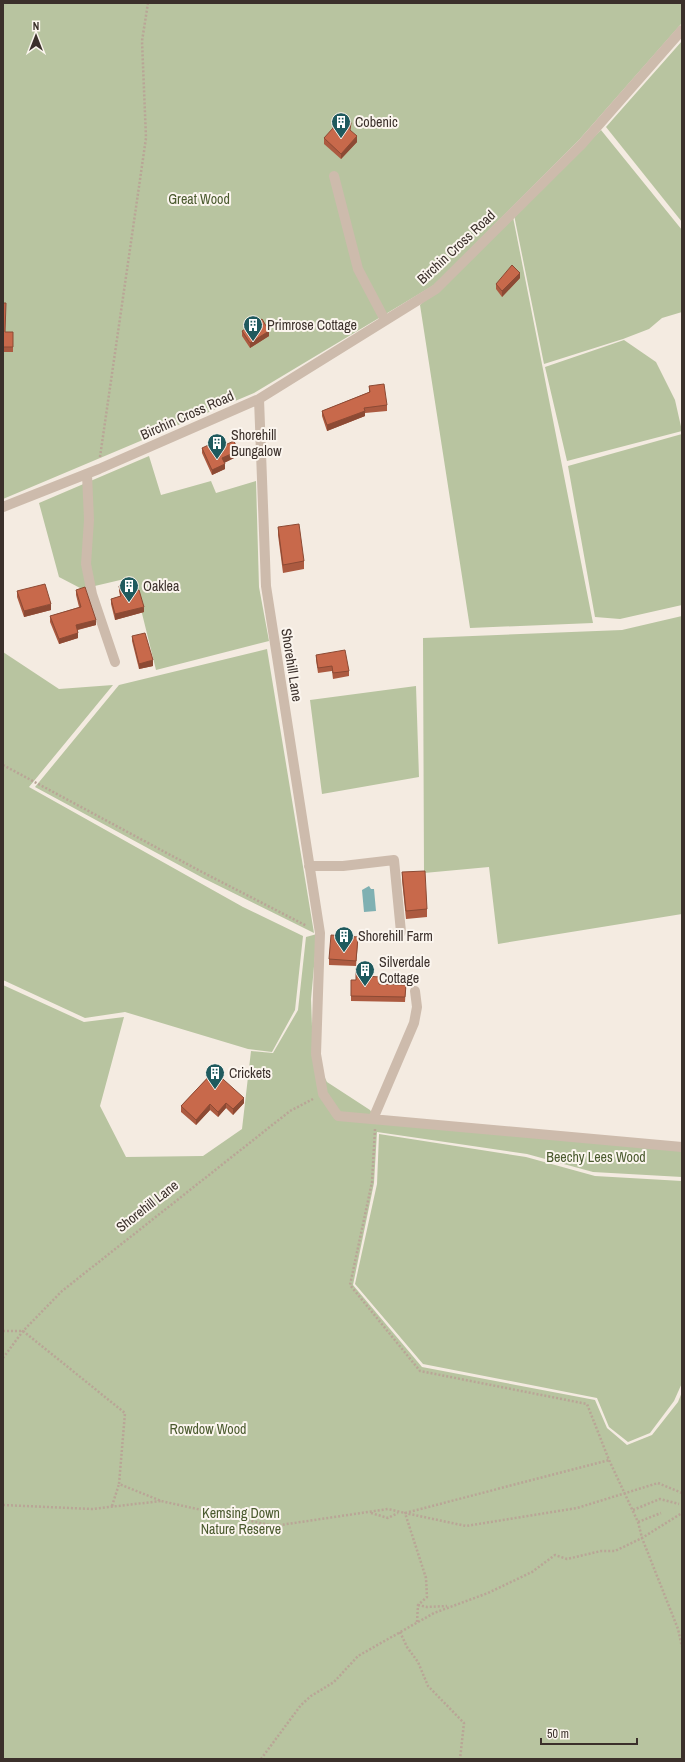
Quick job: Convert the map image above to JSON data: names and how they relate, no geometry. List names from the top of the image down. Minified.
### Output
{"streets":{"street":["Birchin Cross Road","Shorehill Lane"]},"crossings":[["Birchin Cross Road","Shorehill Lane"]],"parks":["Great Wood","Beechy Lees Wood","Rowdow Wood","Kemsing Down Nature Reserve"],"places":{"building":["Cobenic","Primrose Cottage","Shorehill Bungalow","Oaklea","Shorehill Farm","Silverdale Cottage","Crickets"]},"scale_bar":"50 m","north":"top"}
